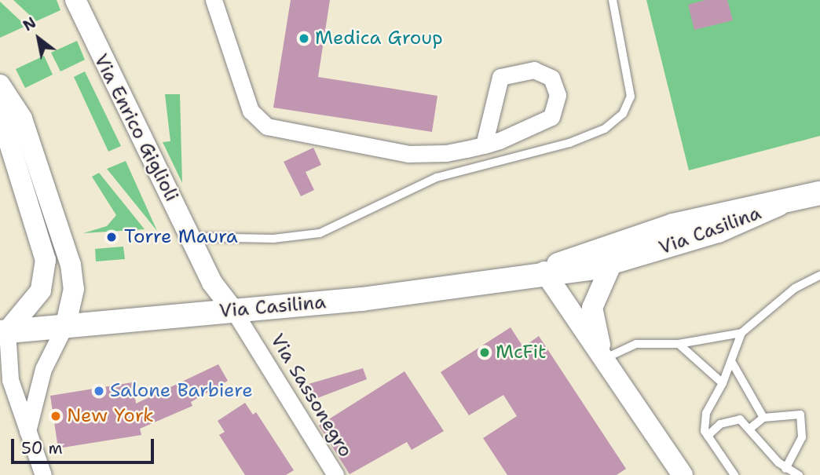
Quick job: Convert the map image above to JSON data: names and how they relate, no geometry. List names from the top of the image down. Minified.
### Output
{"streets":{"main road":["Via Casilina"],"street":["Via Enrico Giglioli","Via Sassonegro"]},"crossings":[["Via Enrico Giglioli","Via Casilina"],["Via Enrico Giglioli","Via Sassonegro"],["Via Casilina","Via Sassonegro"]],"places":["Medica Group","Torre Maura","McFit","Salone Barbiere","New York"],"scale_bar":"50 m","north":"top left"}
